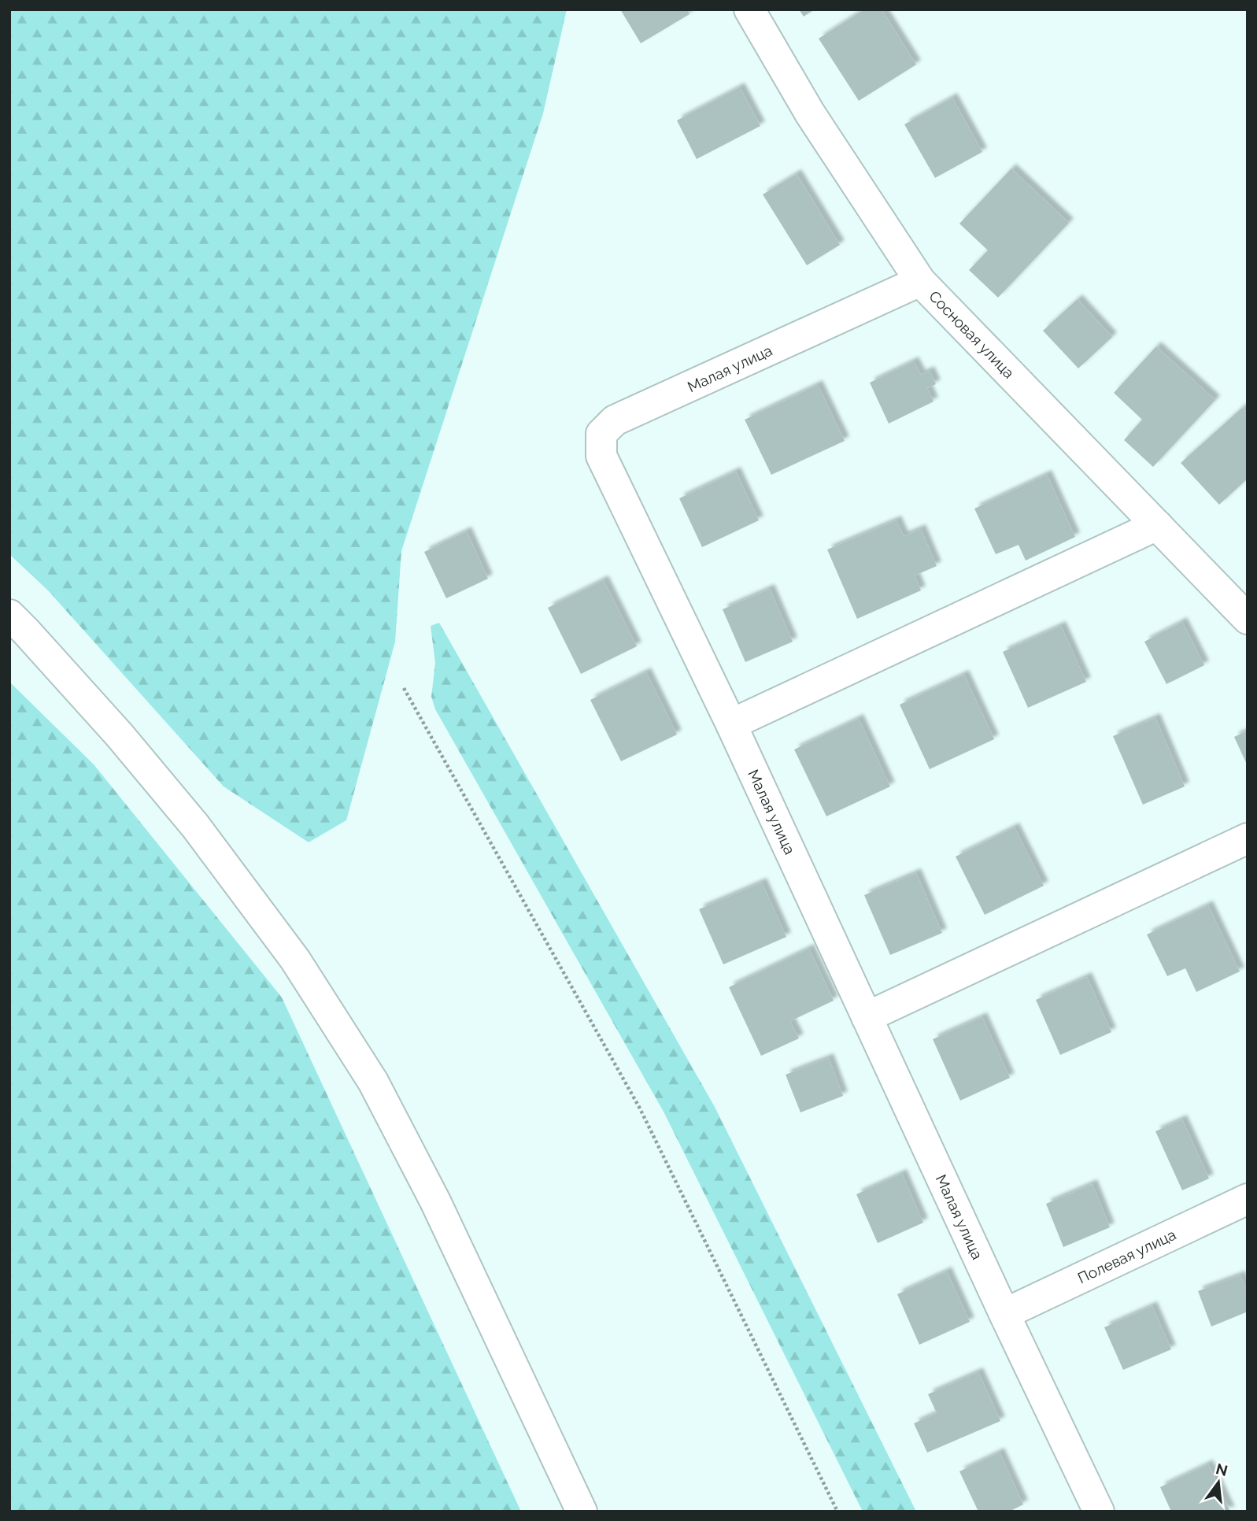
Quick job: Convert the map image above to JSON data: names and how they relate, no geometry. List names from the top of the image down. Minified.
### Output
{"streets":{"street":["Сосновая улица","Малая улица","Полевая улица"]},"crossings":[["Сосновая улица","Малая улица"],["Малая улица","Полевая улица"]],"north":"top"}
